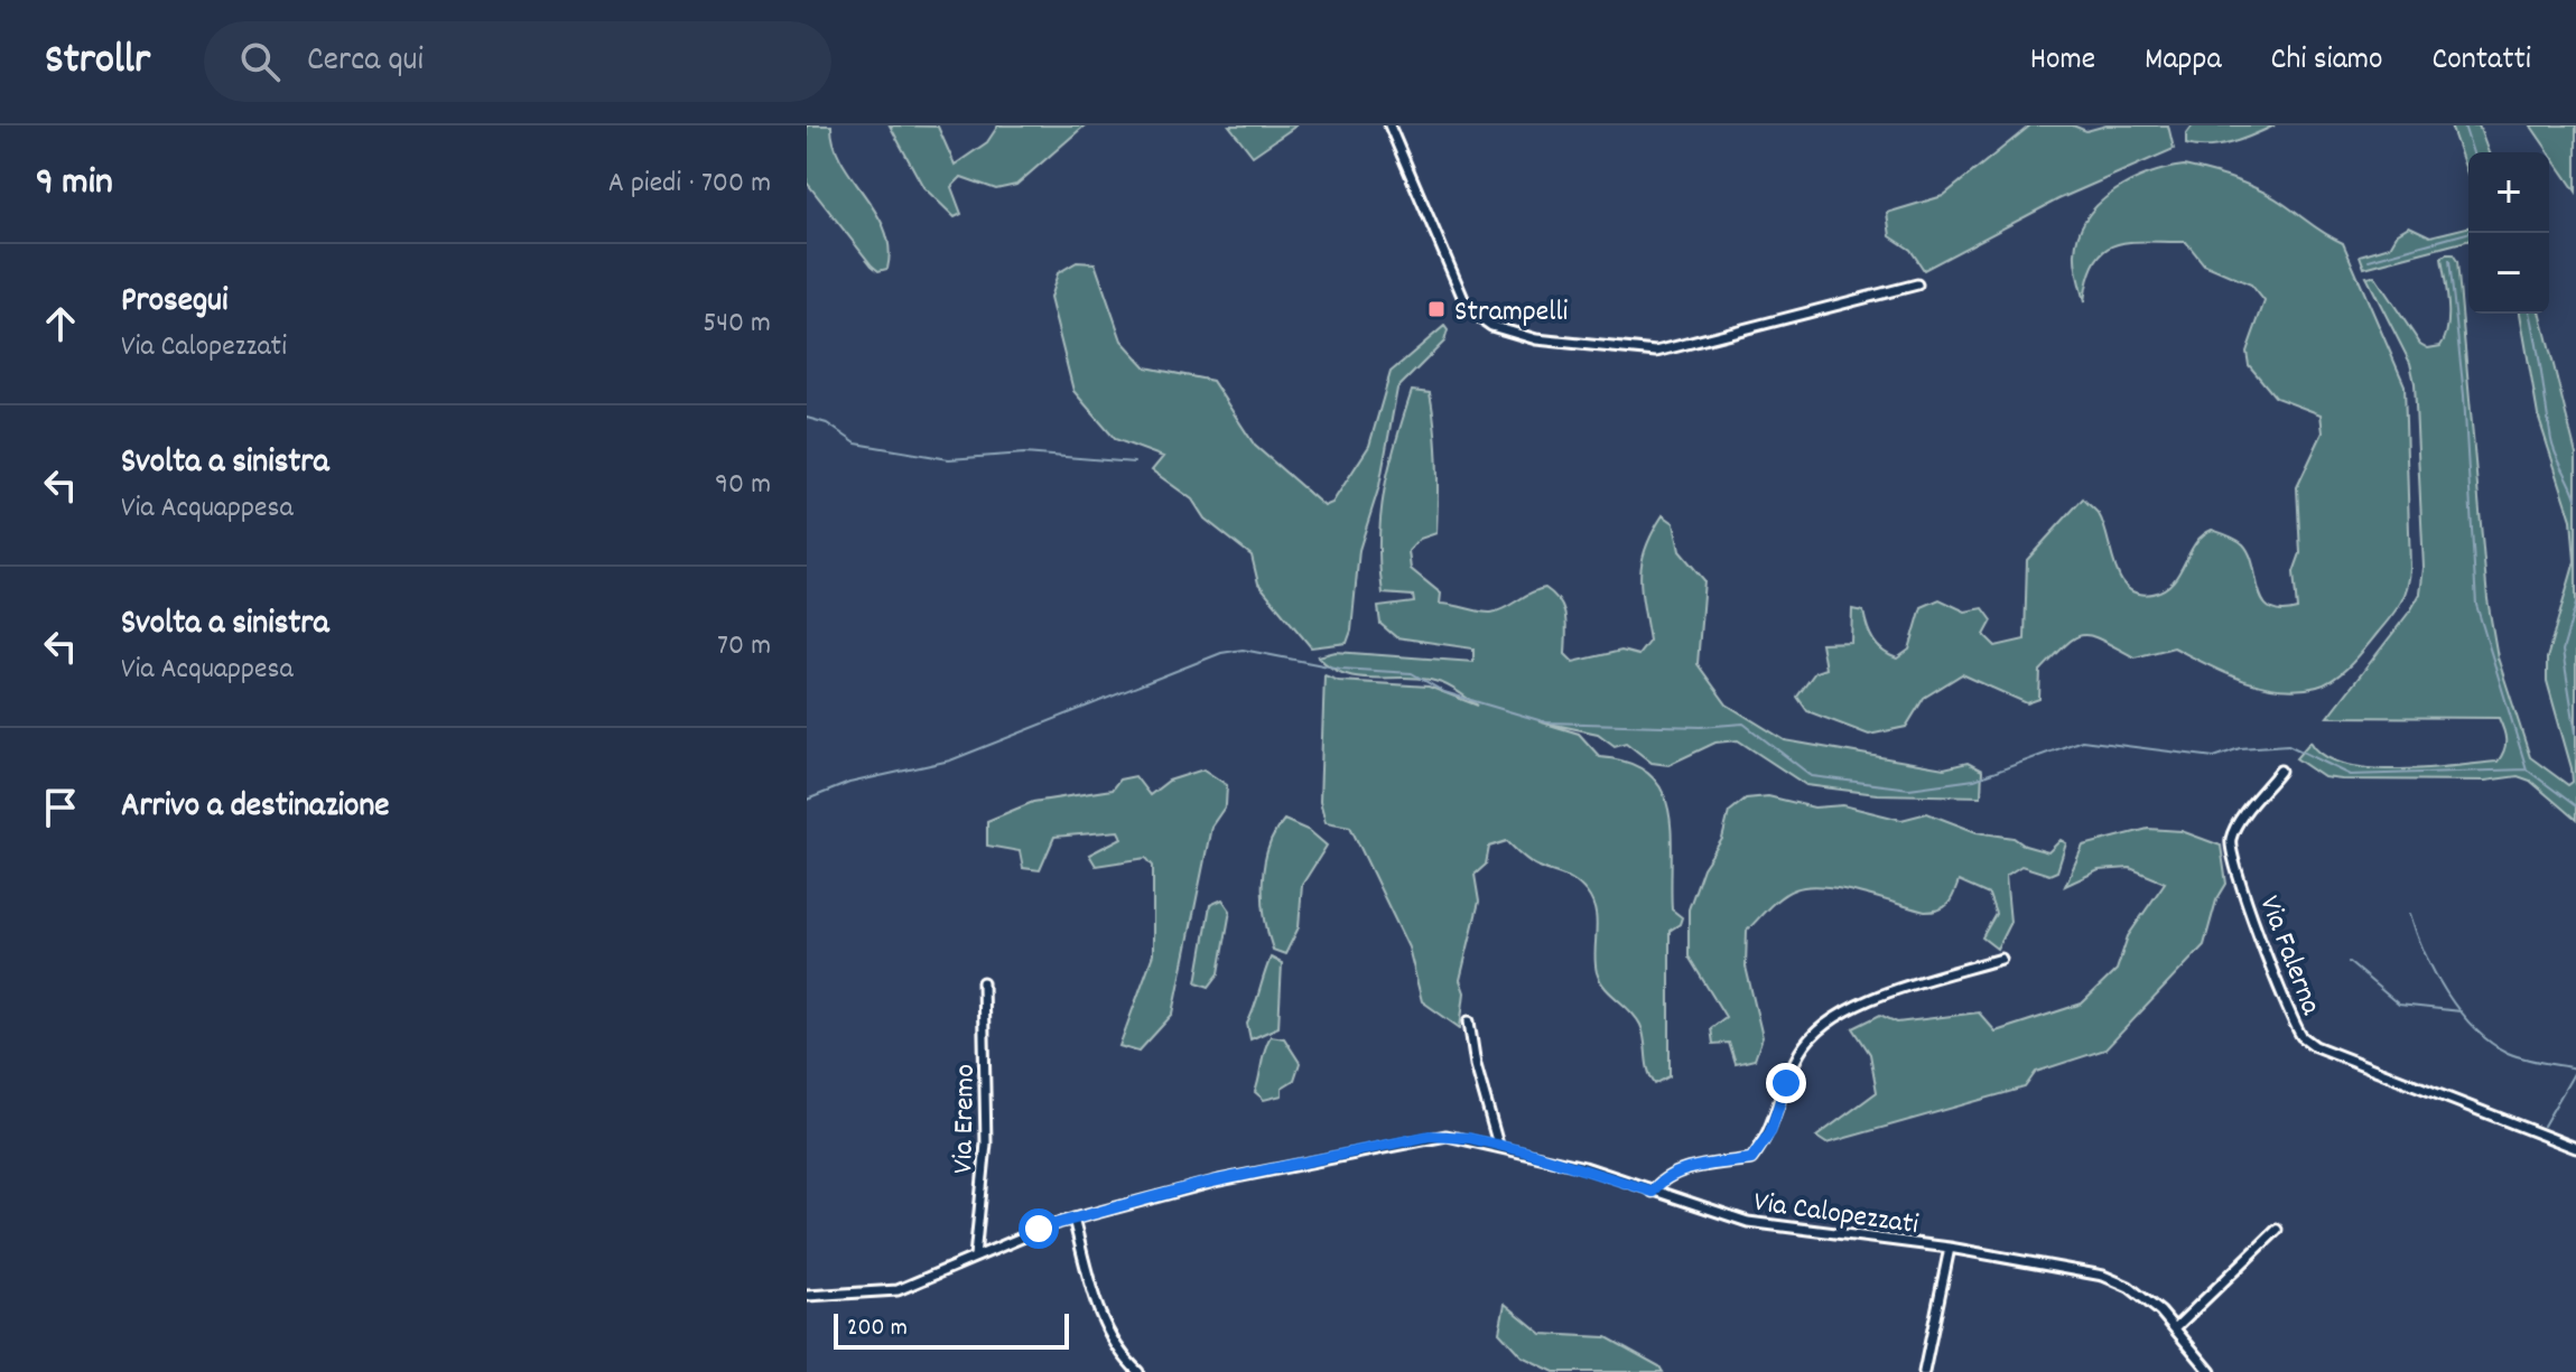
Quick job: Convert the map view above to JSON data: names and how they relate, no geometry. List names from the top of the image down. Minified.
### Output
{"streets":{"street":["Via Falerna","Via Eremo","Via Calopezzati"]},"crossings":[["Via Eremo","Via Calopezzati"]],"places":{"transit":["Strampelli"]},"scale_bar":"200 m","page":{"header":"Strollr","search":"Cerca qui","nav":["Home","Mappa","Chi siamo","Contatti"],"heading":["9 min","A piedi · 700 m"],"map_buttons":["+","−"],"list":[["Prosegui","Via Calopezzati","540 m"],["Svolta a sinistra","Via Acquappesa","90 m"],["Svolta a sinistra","Via Acquappesa","70 m"],"Arrivo a destinazione"],"scale":"200 m"}}
